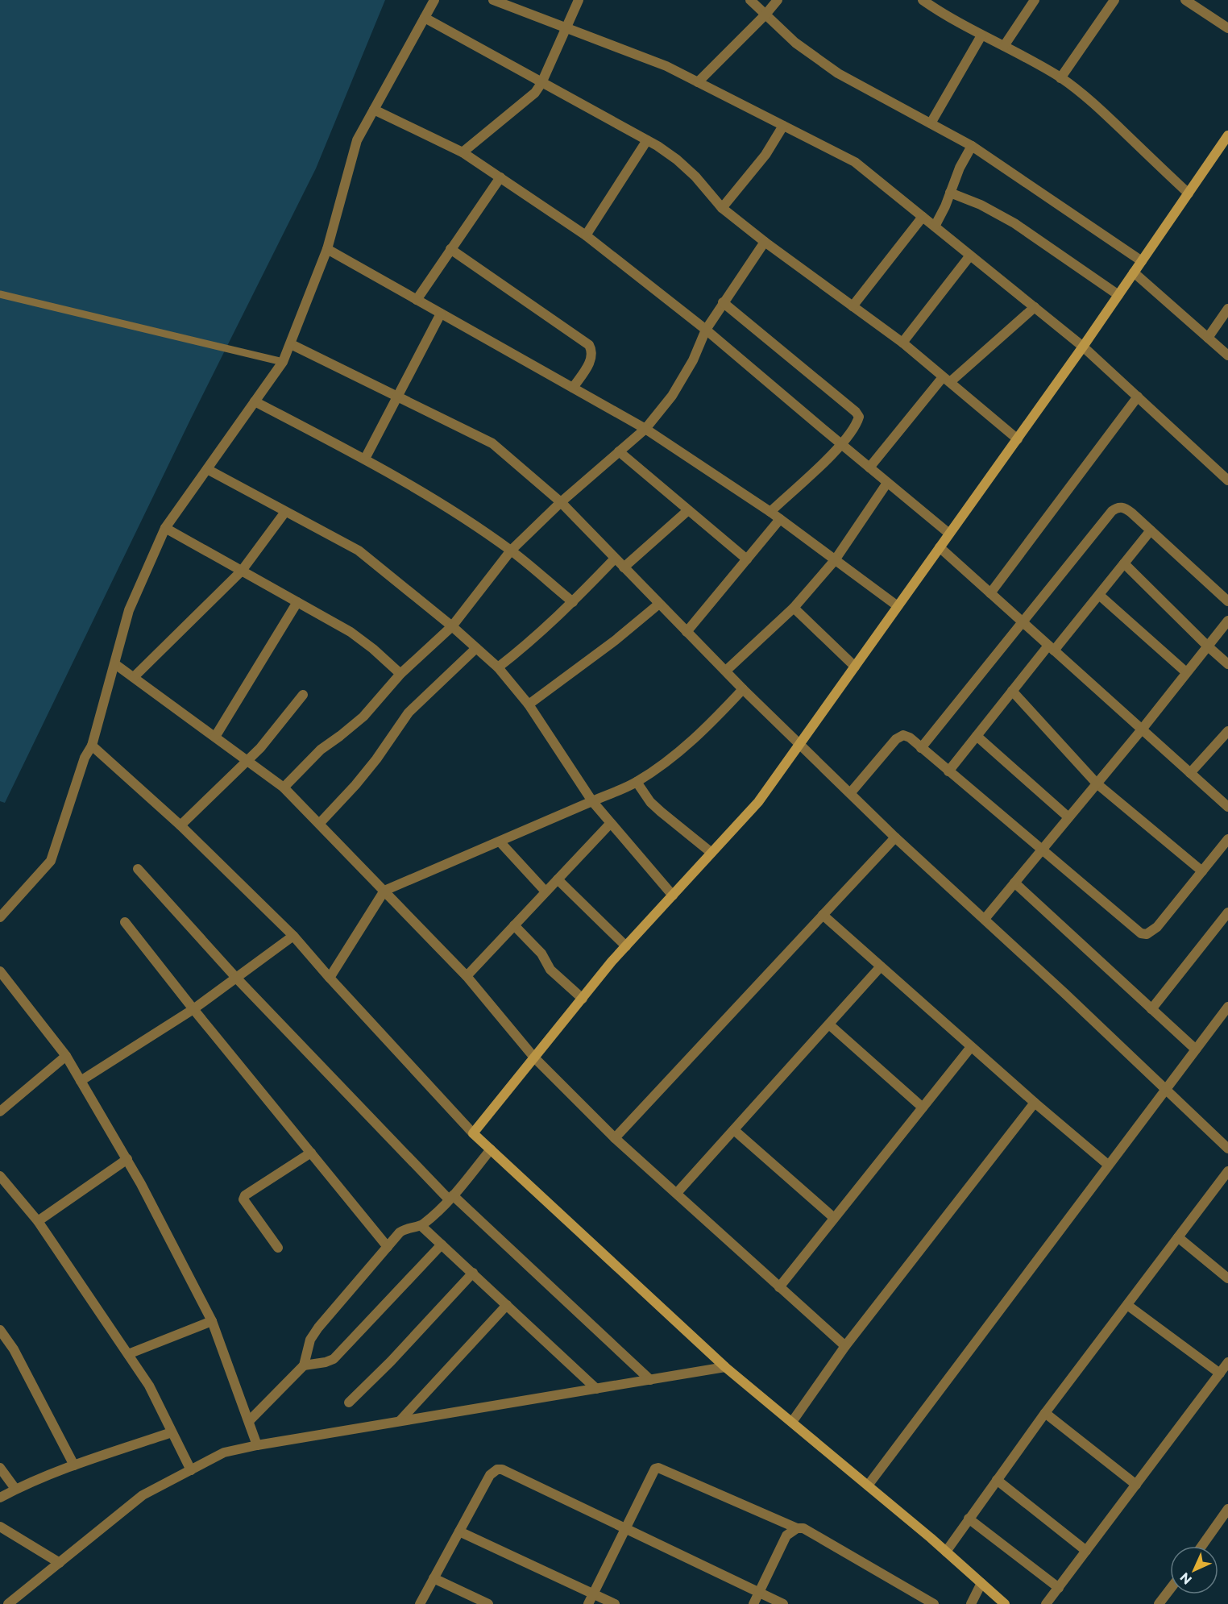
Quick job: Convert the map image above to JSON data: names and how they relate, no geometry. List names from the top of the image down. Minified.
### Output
{"north":"bottom left"}
